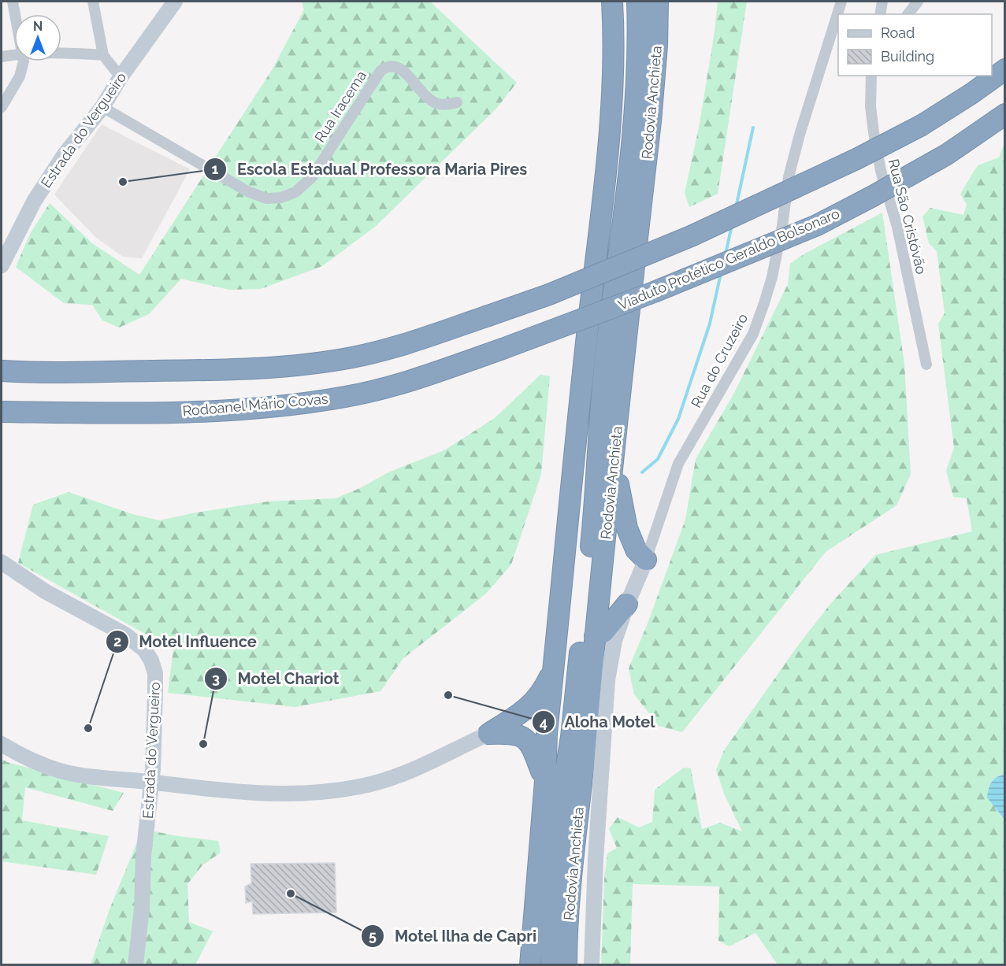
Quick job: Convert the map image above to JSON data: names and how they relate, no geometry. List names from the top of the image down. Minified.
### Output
{"streets":{"highway":["Rodovia Anchieta","Viaduto Protético Geraldo Bolsonaro","Rodoanel Mário Covas"],"street":["Rua Iracema","Estrada do Vergueiro","Rua São Cristóvão","Rua do Cruzeiro"]},"crossings":[["Rua Iracema","Estrada do Vergueiro"],["Viaduto Protético Geraldo Bolsonaro","Rodoanel Mário Covas"]],"places":["Escola Estadual Professora Maria Pires","Aloha Motel","Motel Influence","Motel Chariot","Motel Ilha de Capri"],"legend":["Road","Building"],"north":"top"}
